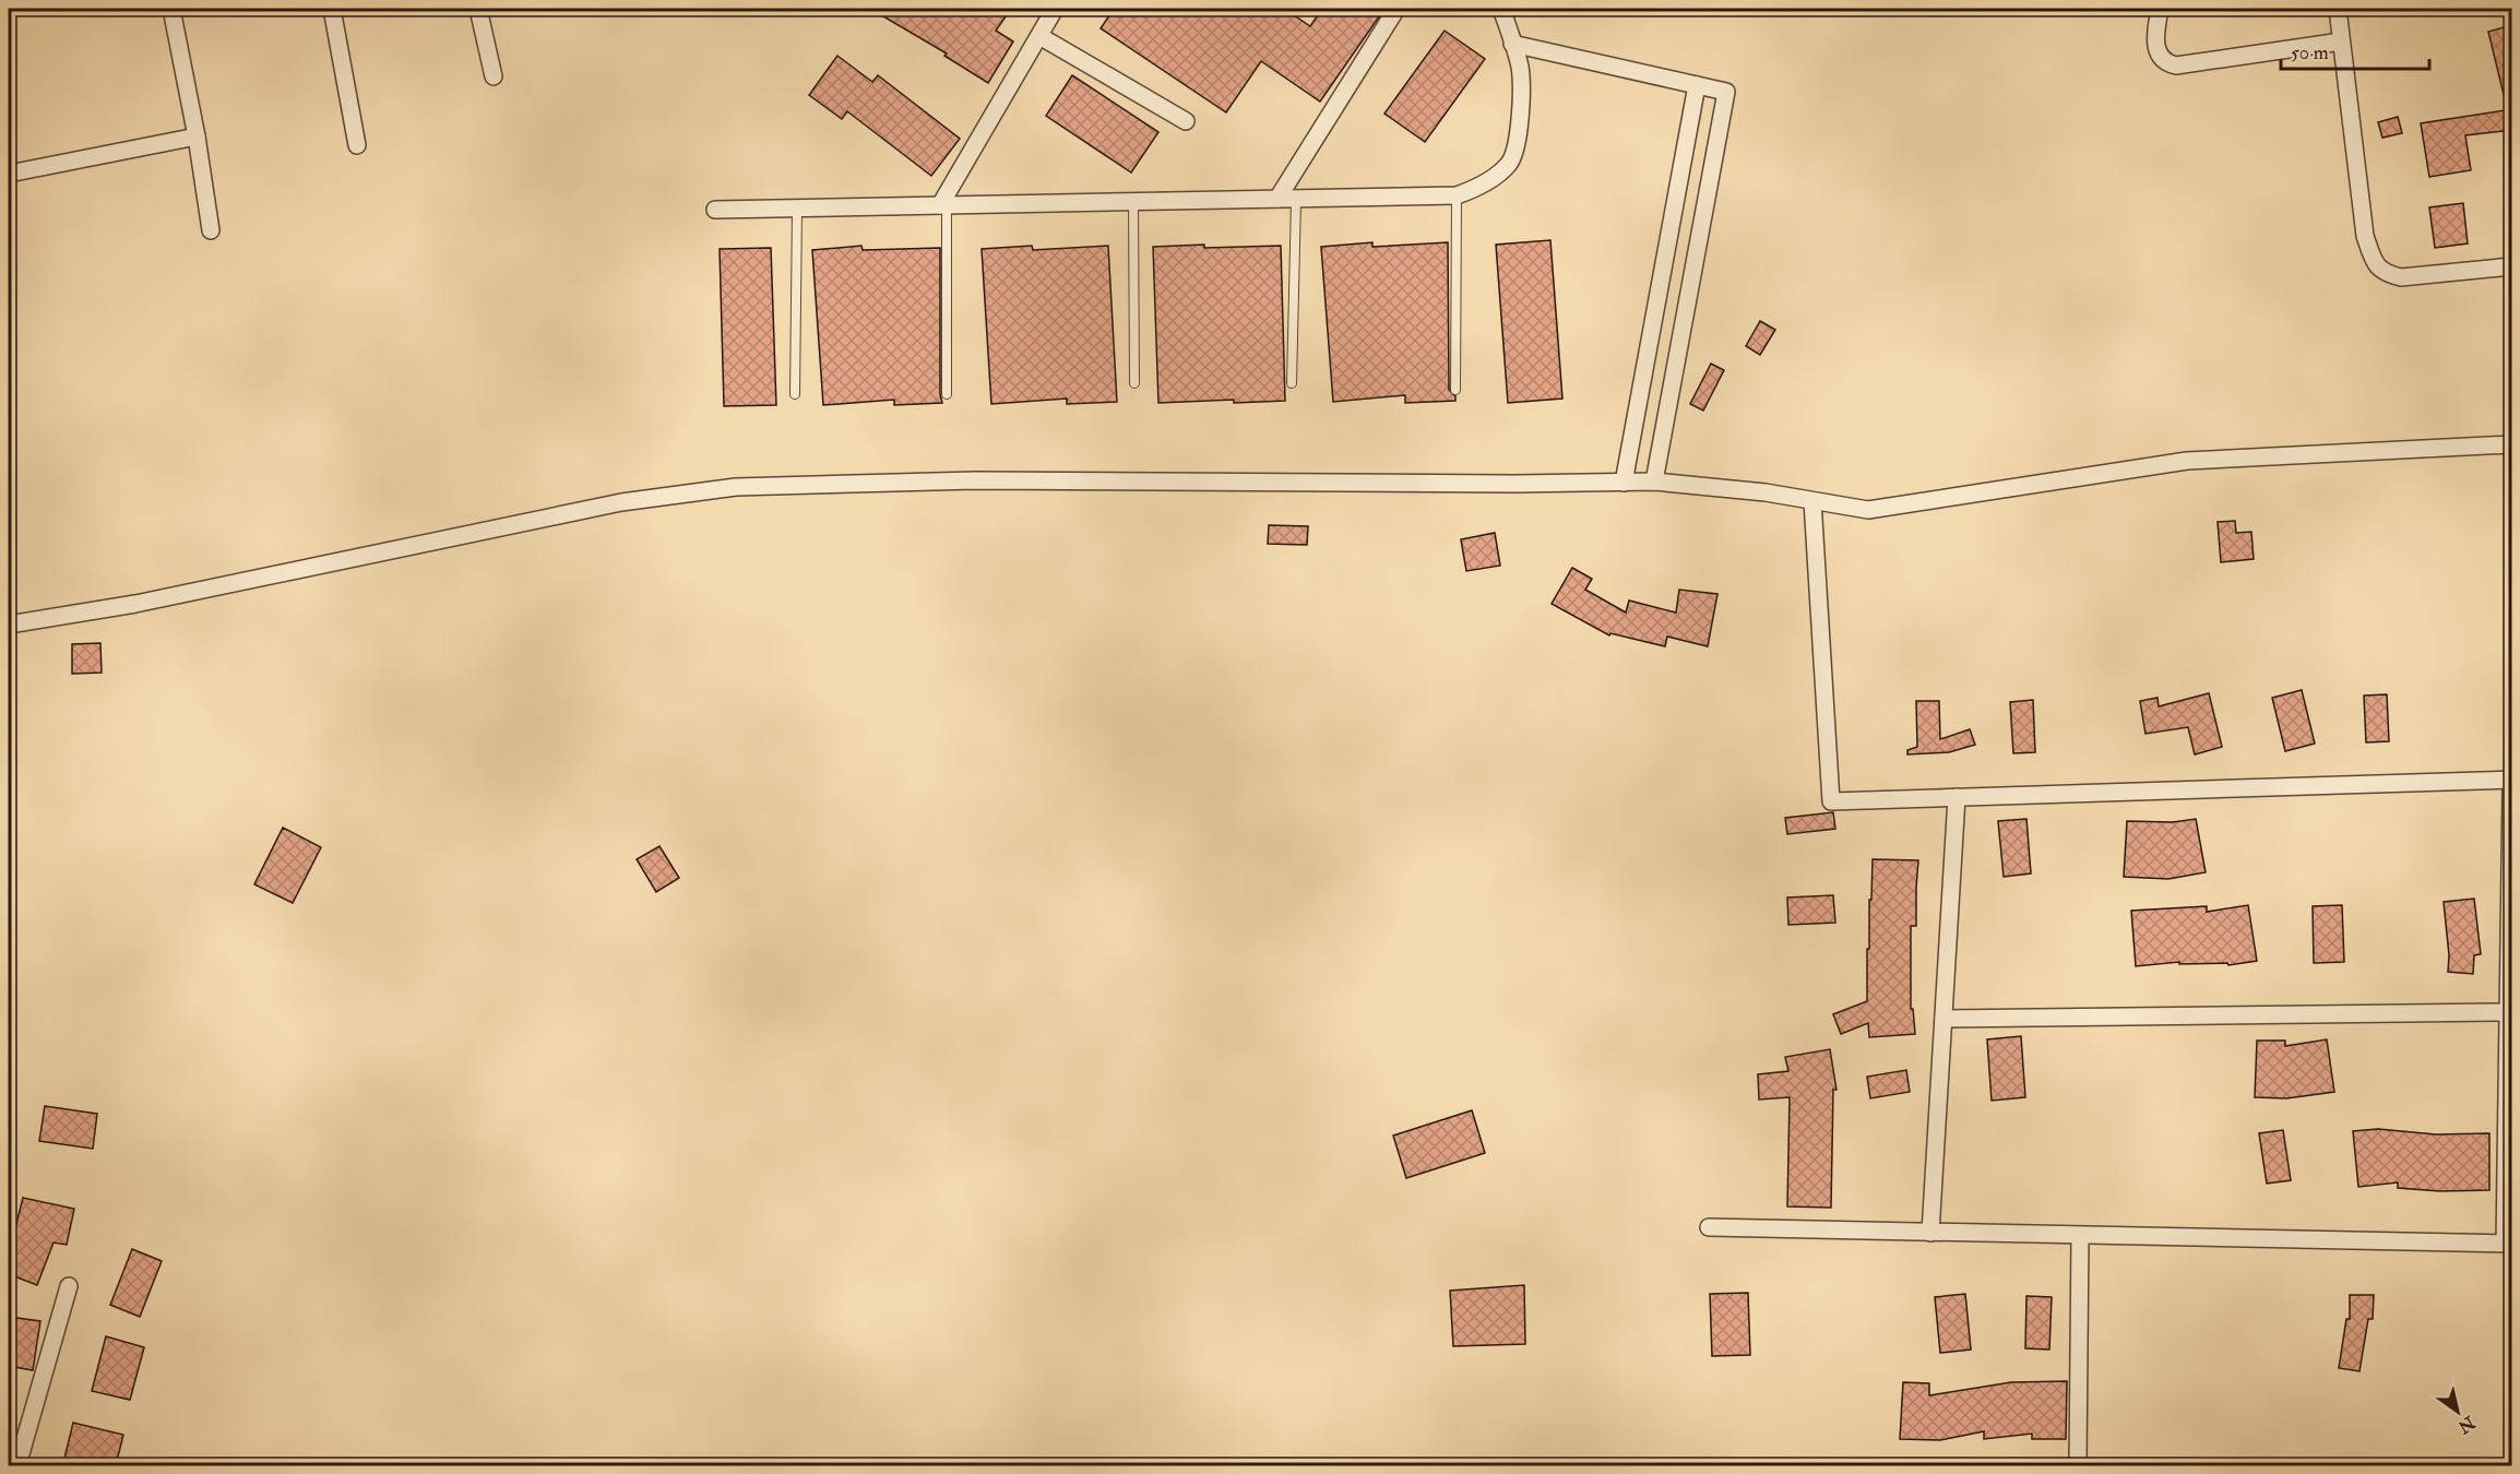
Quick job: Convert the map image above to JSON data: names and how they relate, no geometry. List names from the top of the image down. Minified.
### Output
{"scale_bar":"50 m","north":"bottom right"}
